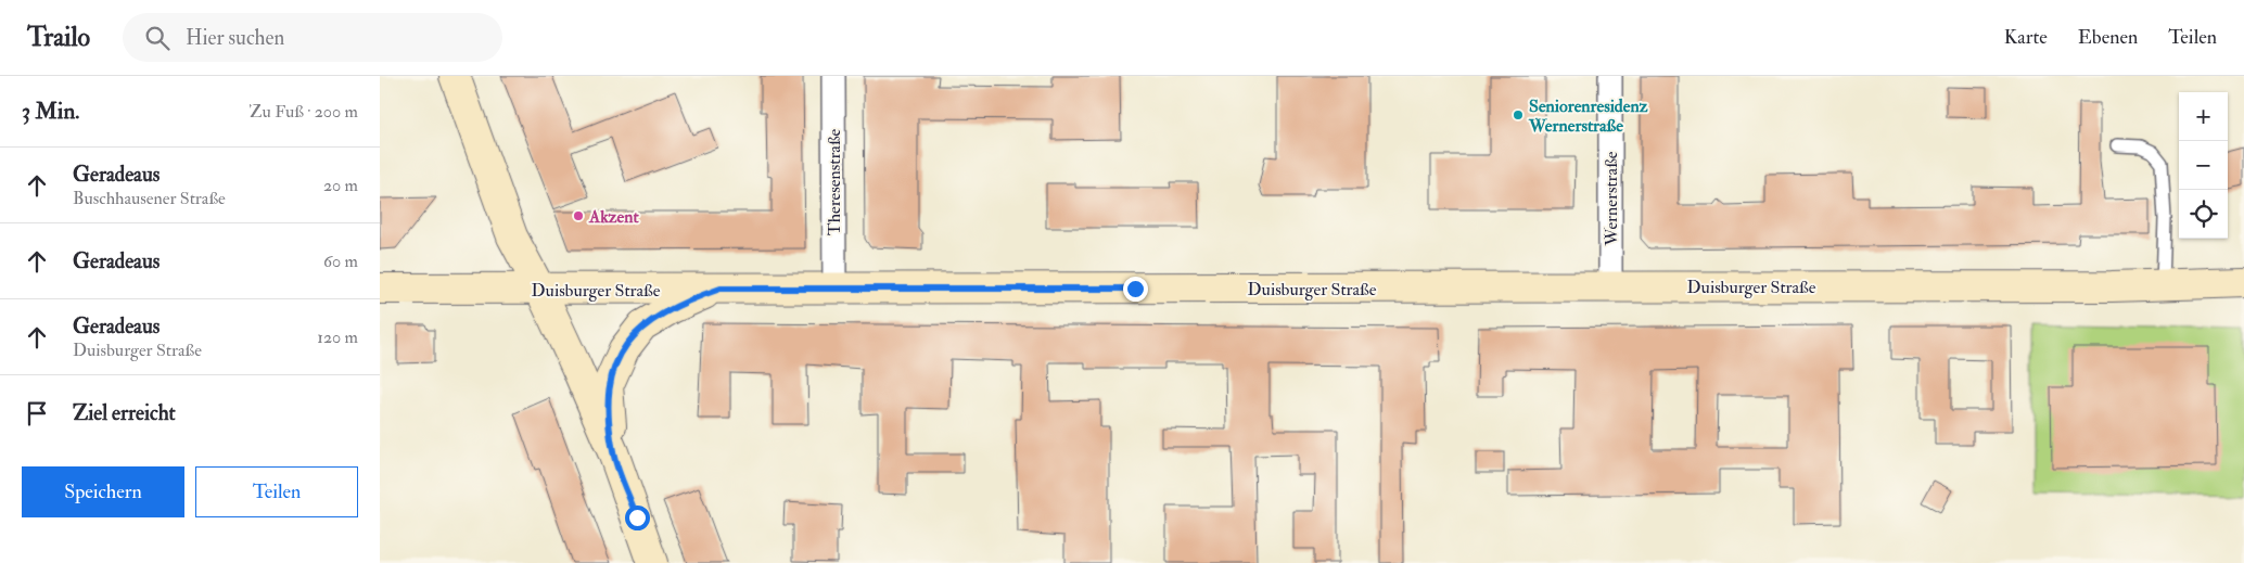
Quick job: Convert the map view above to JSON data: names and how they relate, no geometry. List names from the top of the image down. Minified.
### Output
{"streets":{"main road":["Duisburger Straße"],"street":["Theresenstraße","Wernerstraße"]},"crossings":[["Theresenstraße","Duisburger Straße"],["Wernerstraße","Duisburger Straße"]],"places":["Seniorenresidenz Wernerstraße","Akzent"],"page":{"header":"Trailo","search":"Hier suchen","nav":["Karte","Ebenen","Teilen"],"heading":["3 Min.","Zu Fuß · 200 m"],"map_buttons":["+","−"],"list":[["Geradeaus","Buschhausener Straße","20 m"],["Geradeaus","60 m"],["Geradeaus","Duisburger Straße","120 m"],"Ziel erreicht"],"buttons":["Speichern","Teilen"]}}
